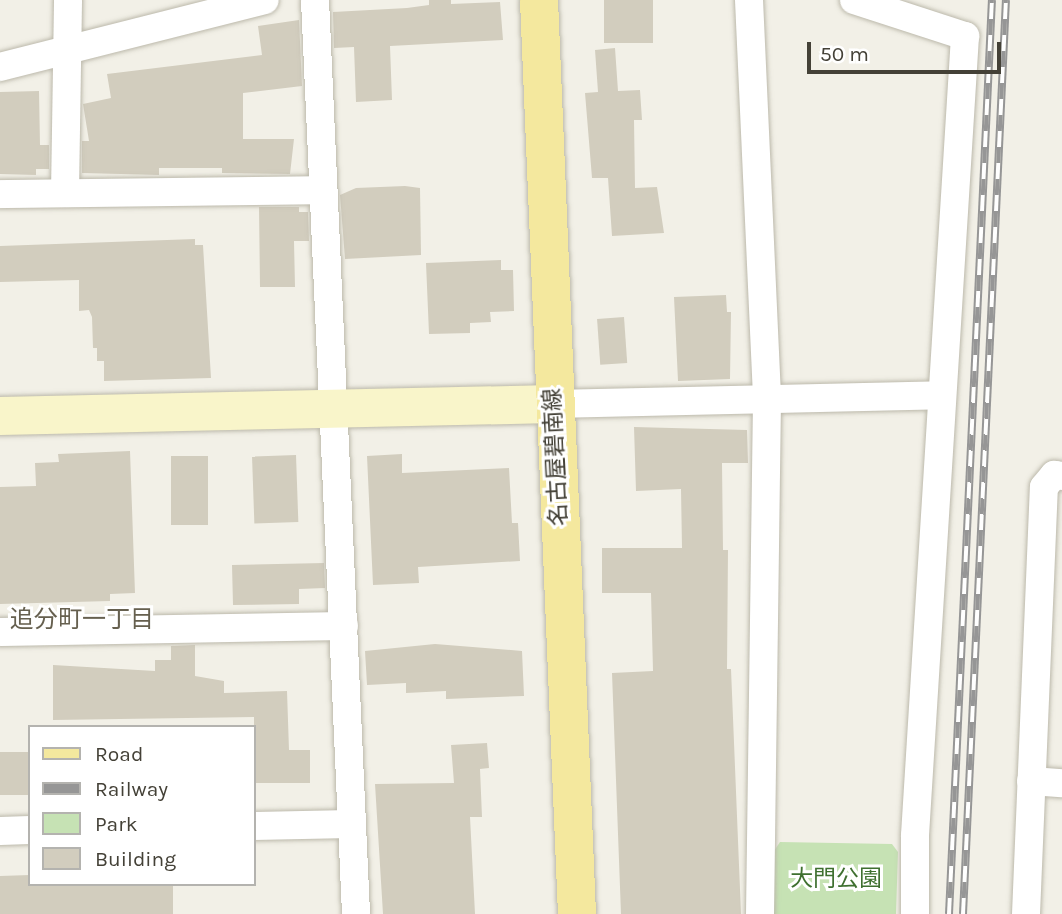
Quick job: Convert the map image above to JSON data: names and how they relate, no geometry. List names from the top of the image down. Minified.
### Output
{"streets":{"main road":["名古屋碧南線"]},"districts":["追分町一丁目"],"parks":["大門公園"],"legend":["Road","Railway","Park","Building"],"scale_bar":"50 m"}
